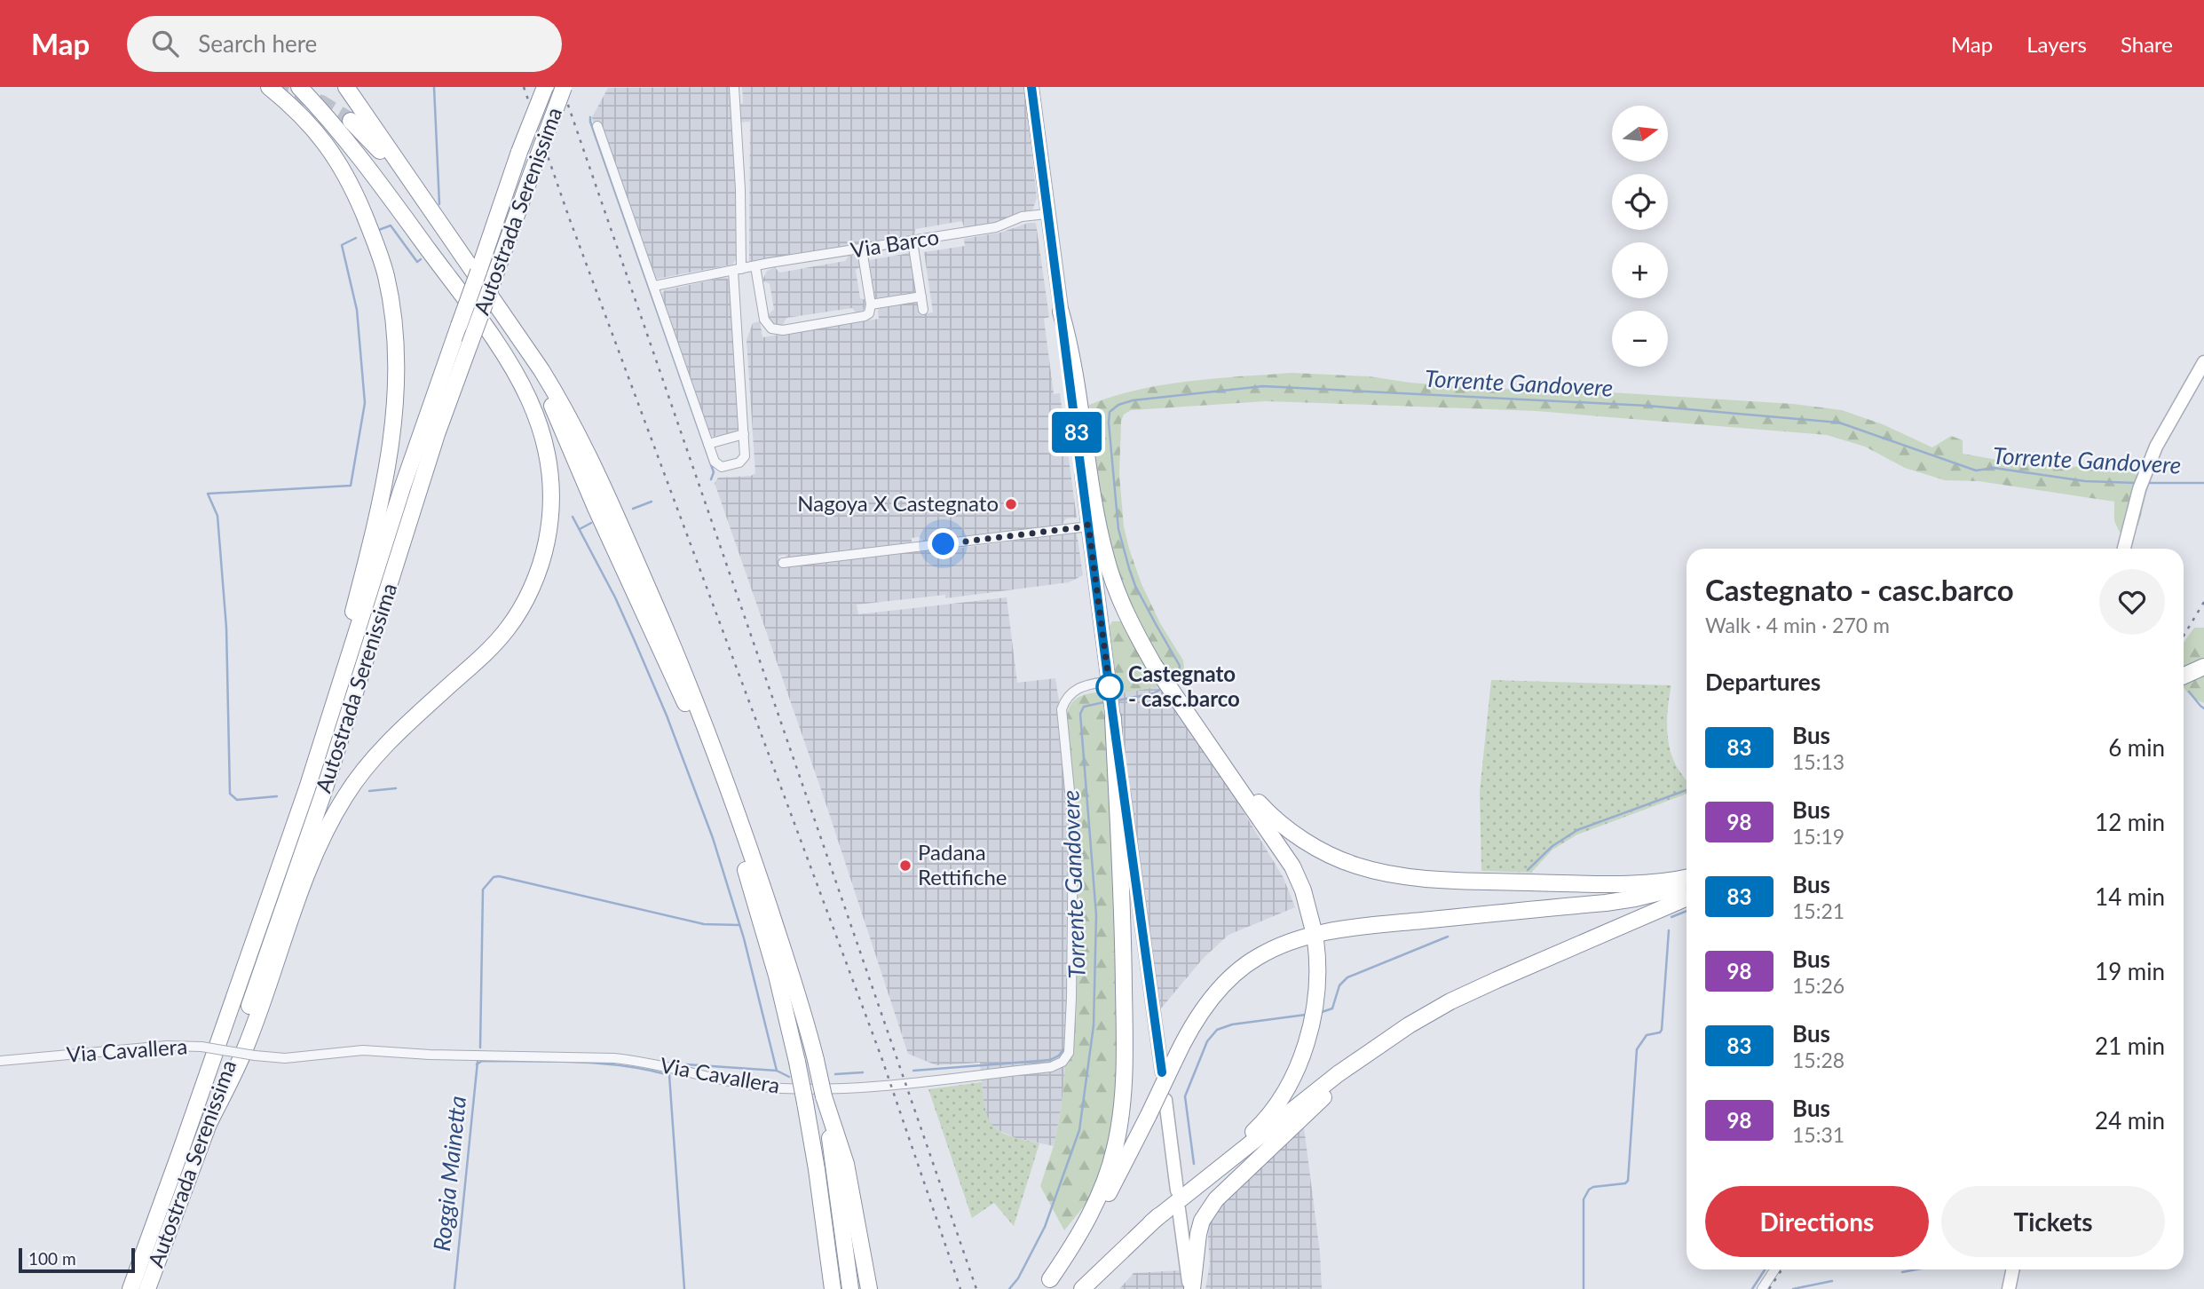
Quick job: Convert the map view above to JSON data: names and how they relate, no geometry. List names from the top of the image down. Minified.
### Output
{"streets":{"highway":["Autostrada Serenissima"],"street":["Via Barco","Via Cavallera"]},"water":["Torrente Gandovere","Roggia Mainetta"],"places":["Nagoya X Castegnato","Castegnato - casc.barco","Padana Rettifiche"],"lines":["bus line 83"],"scale_bar":"100 m","north":"right","page":{"header":"Map","search":"Search here","nav":["Map","Layers","Share"],"on_map":"83","map_buttons":["+","−"],"heading":[["Castegnato - casc.barco","Walk · 4 min · 270 m"],"Departures"],"list":[{"mark":"83","name":"Bus","note":"15:13","value":"6 min"},{"mark":"98","name":"Bus","note":"15:19","value":"12 min"},{"mark":"83","name":"Bus","note":"15:21","value":"14 min"},{"mark":"98","name":"Bus","note":"15:26","value":"19 min"},{"mark":"83","name":"Bus","note":"15:28","value":"21 min"},{"mark":"98","name":"Bus","note":"15:31","value":"24 min"}],"buttons":["Directions","Tickets"],"scale":"100 m"}}
